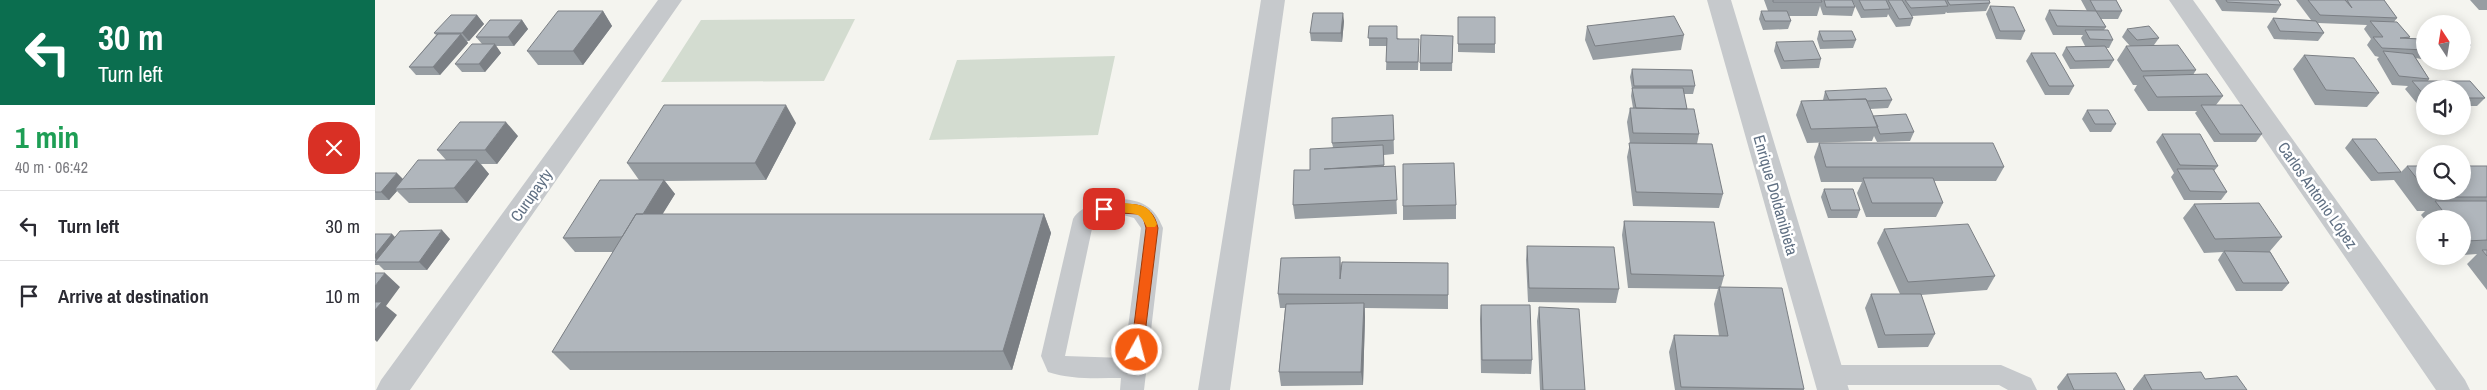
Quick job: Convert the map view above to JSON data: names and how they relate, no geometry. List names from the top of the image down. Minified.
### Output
{"streets":{"street":["Curupayty","Enrique Doldanibieta","Carlos Antonio López"]},"north":"top","page":{"turn":["30 m","Turn left"],"map_buttons":"+","heading":["1 min","40 m · 06:42"],"list":[{"name":"Turn left","value":"30 m"},{"name":"Arrive at destination","value":"10 m"}]}}
